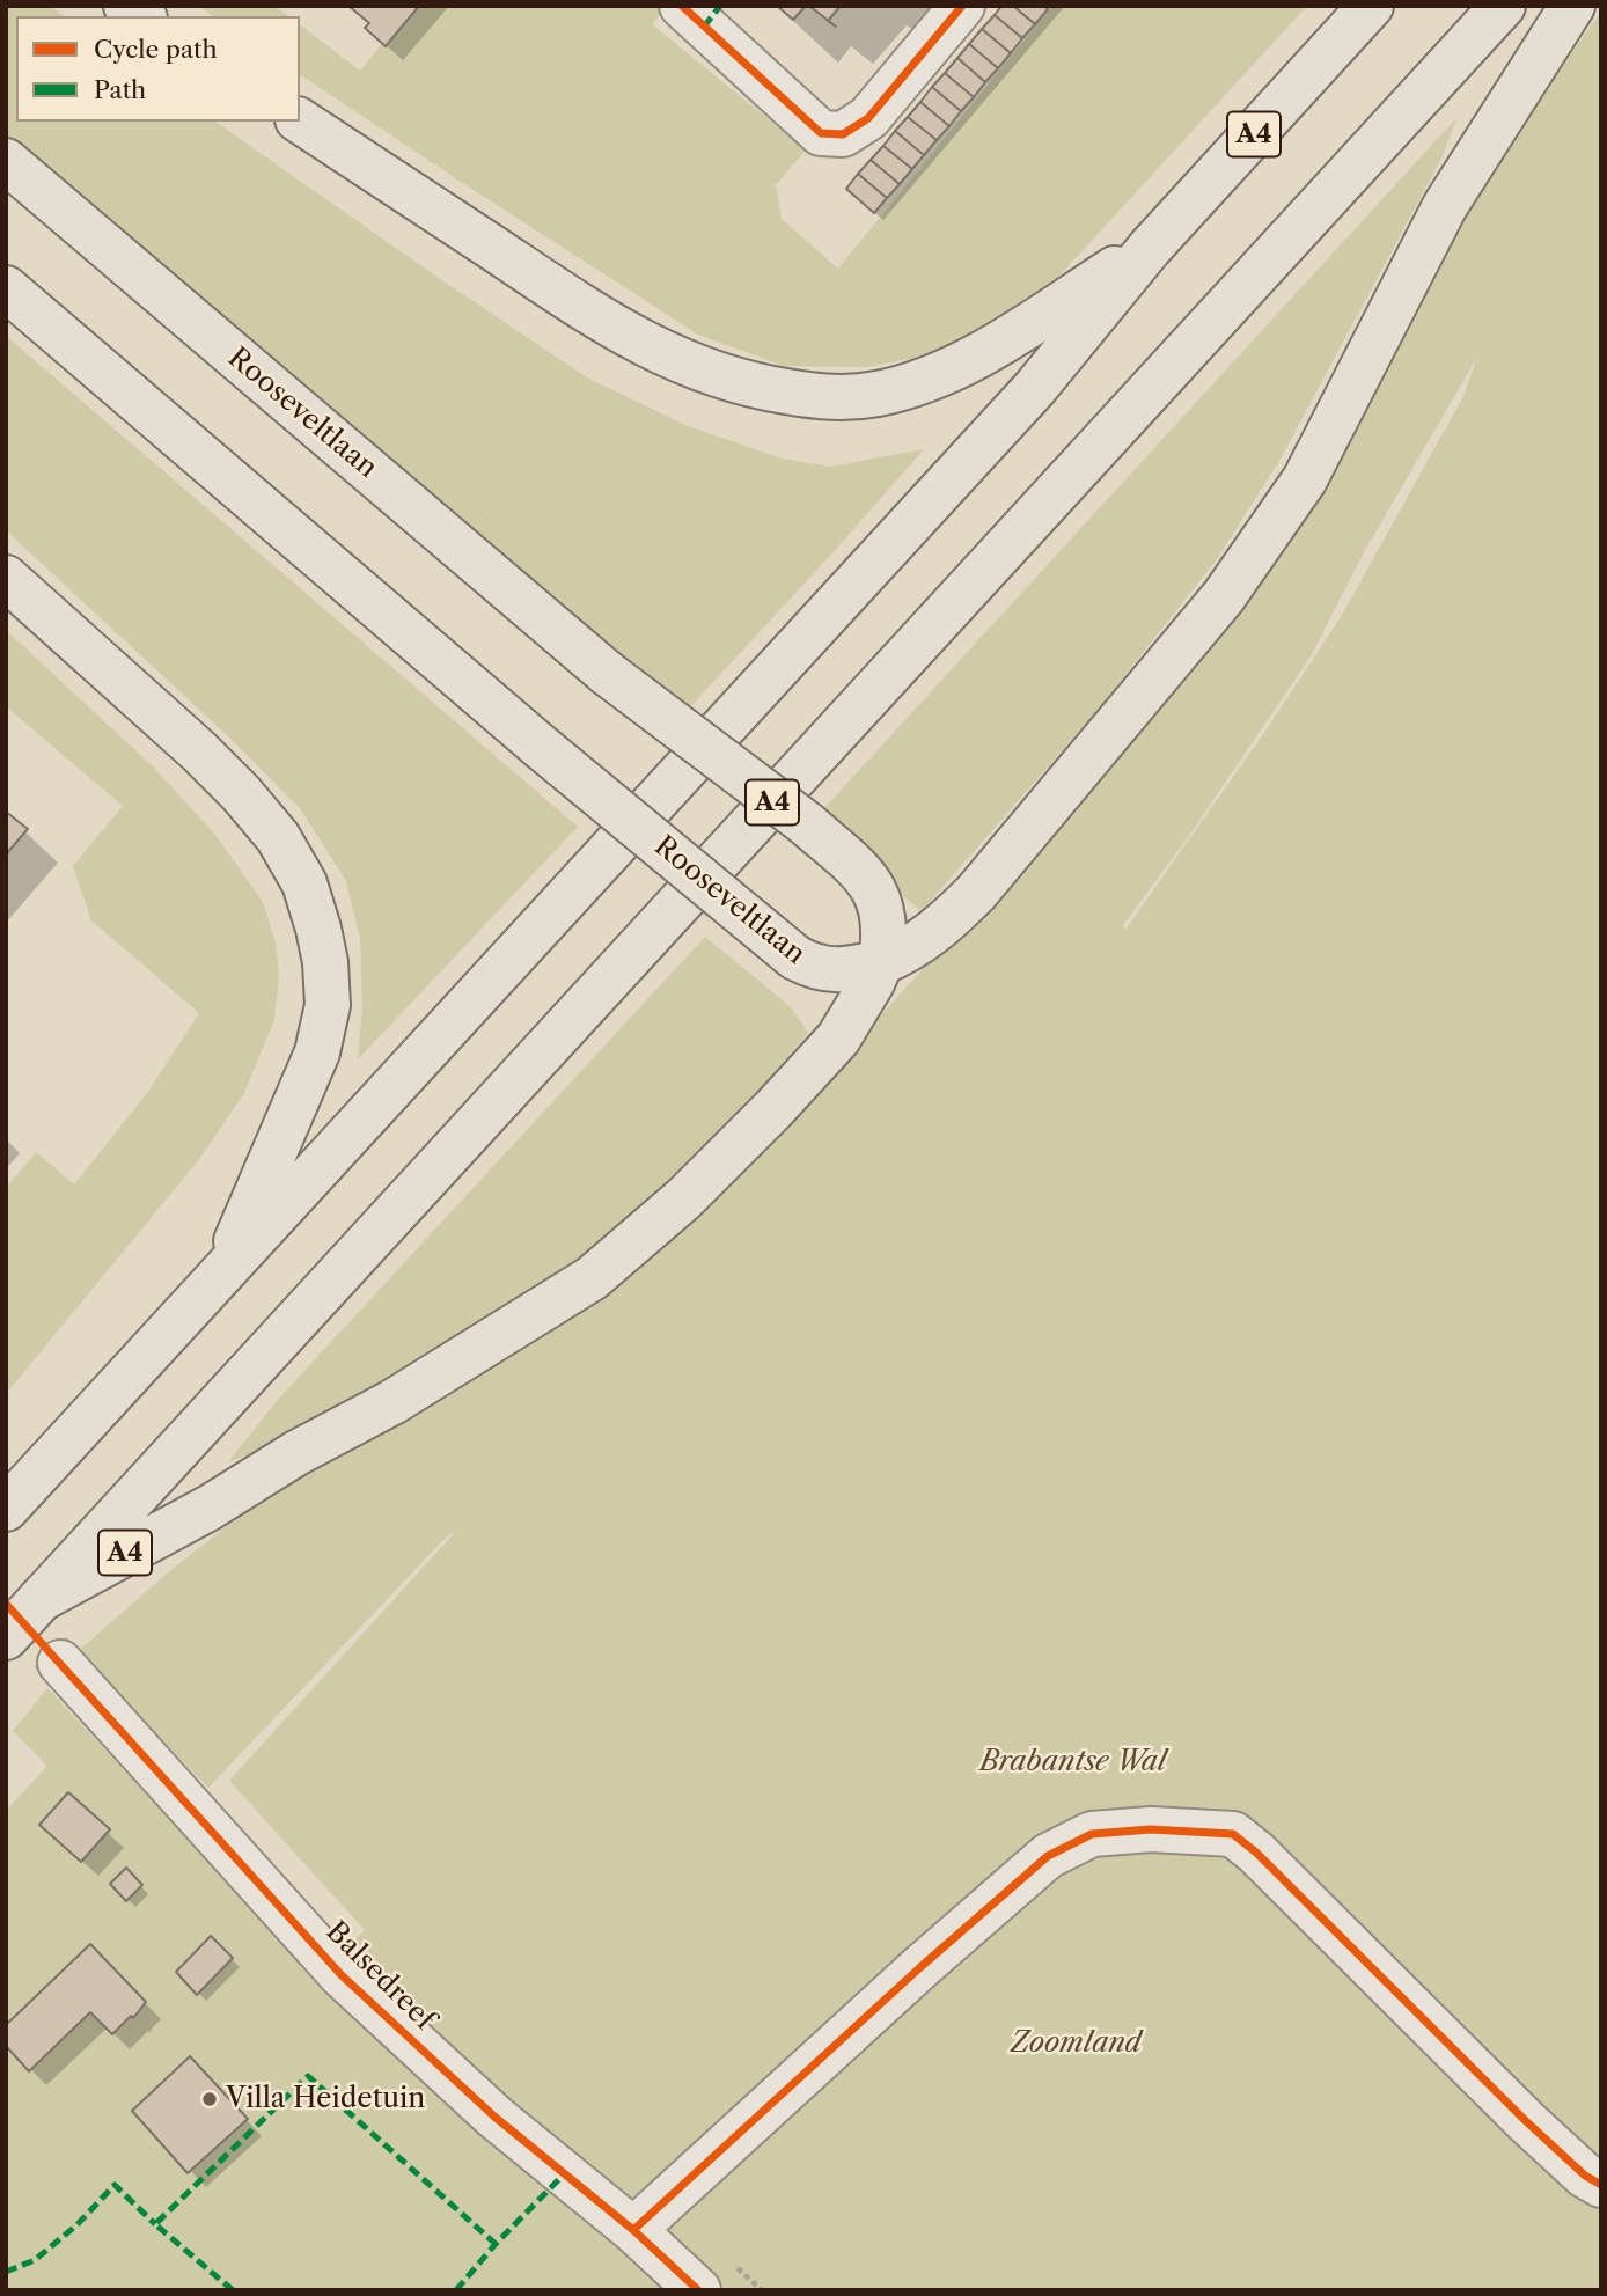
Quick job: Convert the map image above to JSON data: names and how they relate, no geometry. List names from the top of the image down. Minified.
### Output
{"streets":{"main road":["A4","Rooseveltlaan"],"street":["Balsedreef"]},"crossings":[["A4","Rooseveltlaan"]],"parks":["Brabantse Wal","Zoomland"],"places":["Villa Heidetuin"],"legend":["Cycle path","Path"]}
